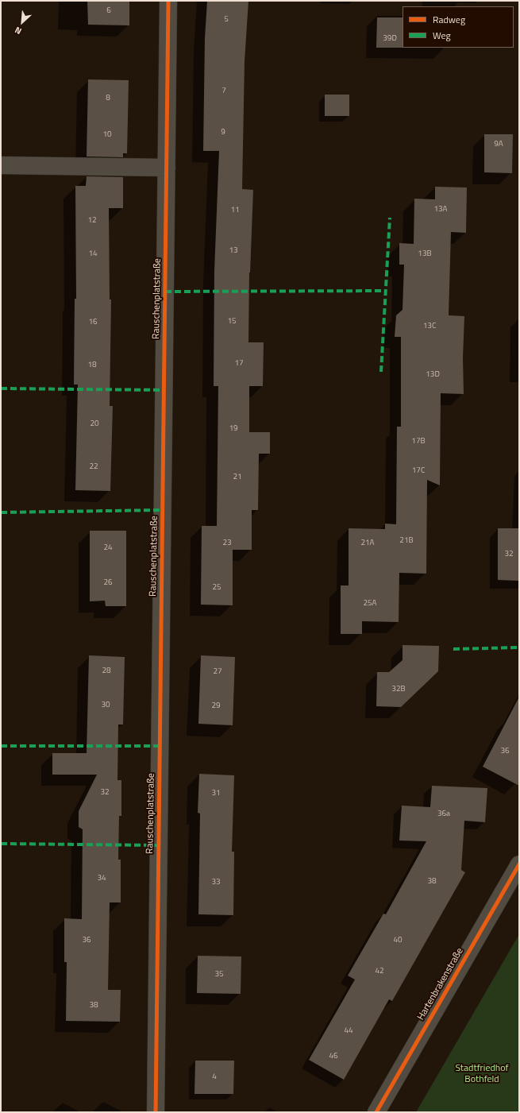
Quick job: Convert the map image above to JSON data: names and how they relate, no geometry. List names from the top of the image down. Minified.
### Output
{"streets":{"street":["Rauschenplatstraße","Hartenbrakenstraße"]},"parks":["Stadtfriedhof Bothfeld"],"house_numbers":["6","5","39D","7","8","9","10","9A","13A","11","12","13","14","13B","15","16","13C","17","18","13D","20","19","17B","22","17C","21","21B","23","21A","24","32","26","25","25A","28","27","32B","30","29","36","32","31","36a","34","38","33","36","40","42","35","38","44","46","4"],"legend":["Radweg","Weg"],"north":"bottom left"}
